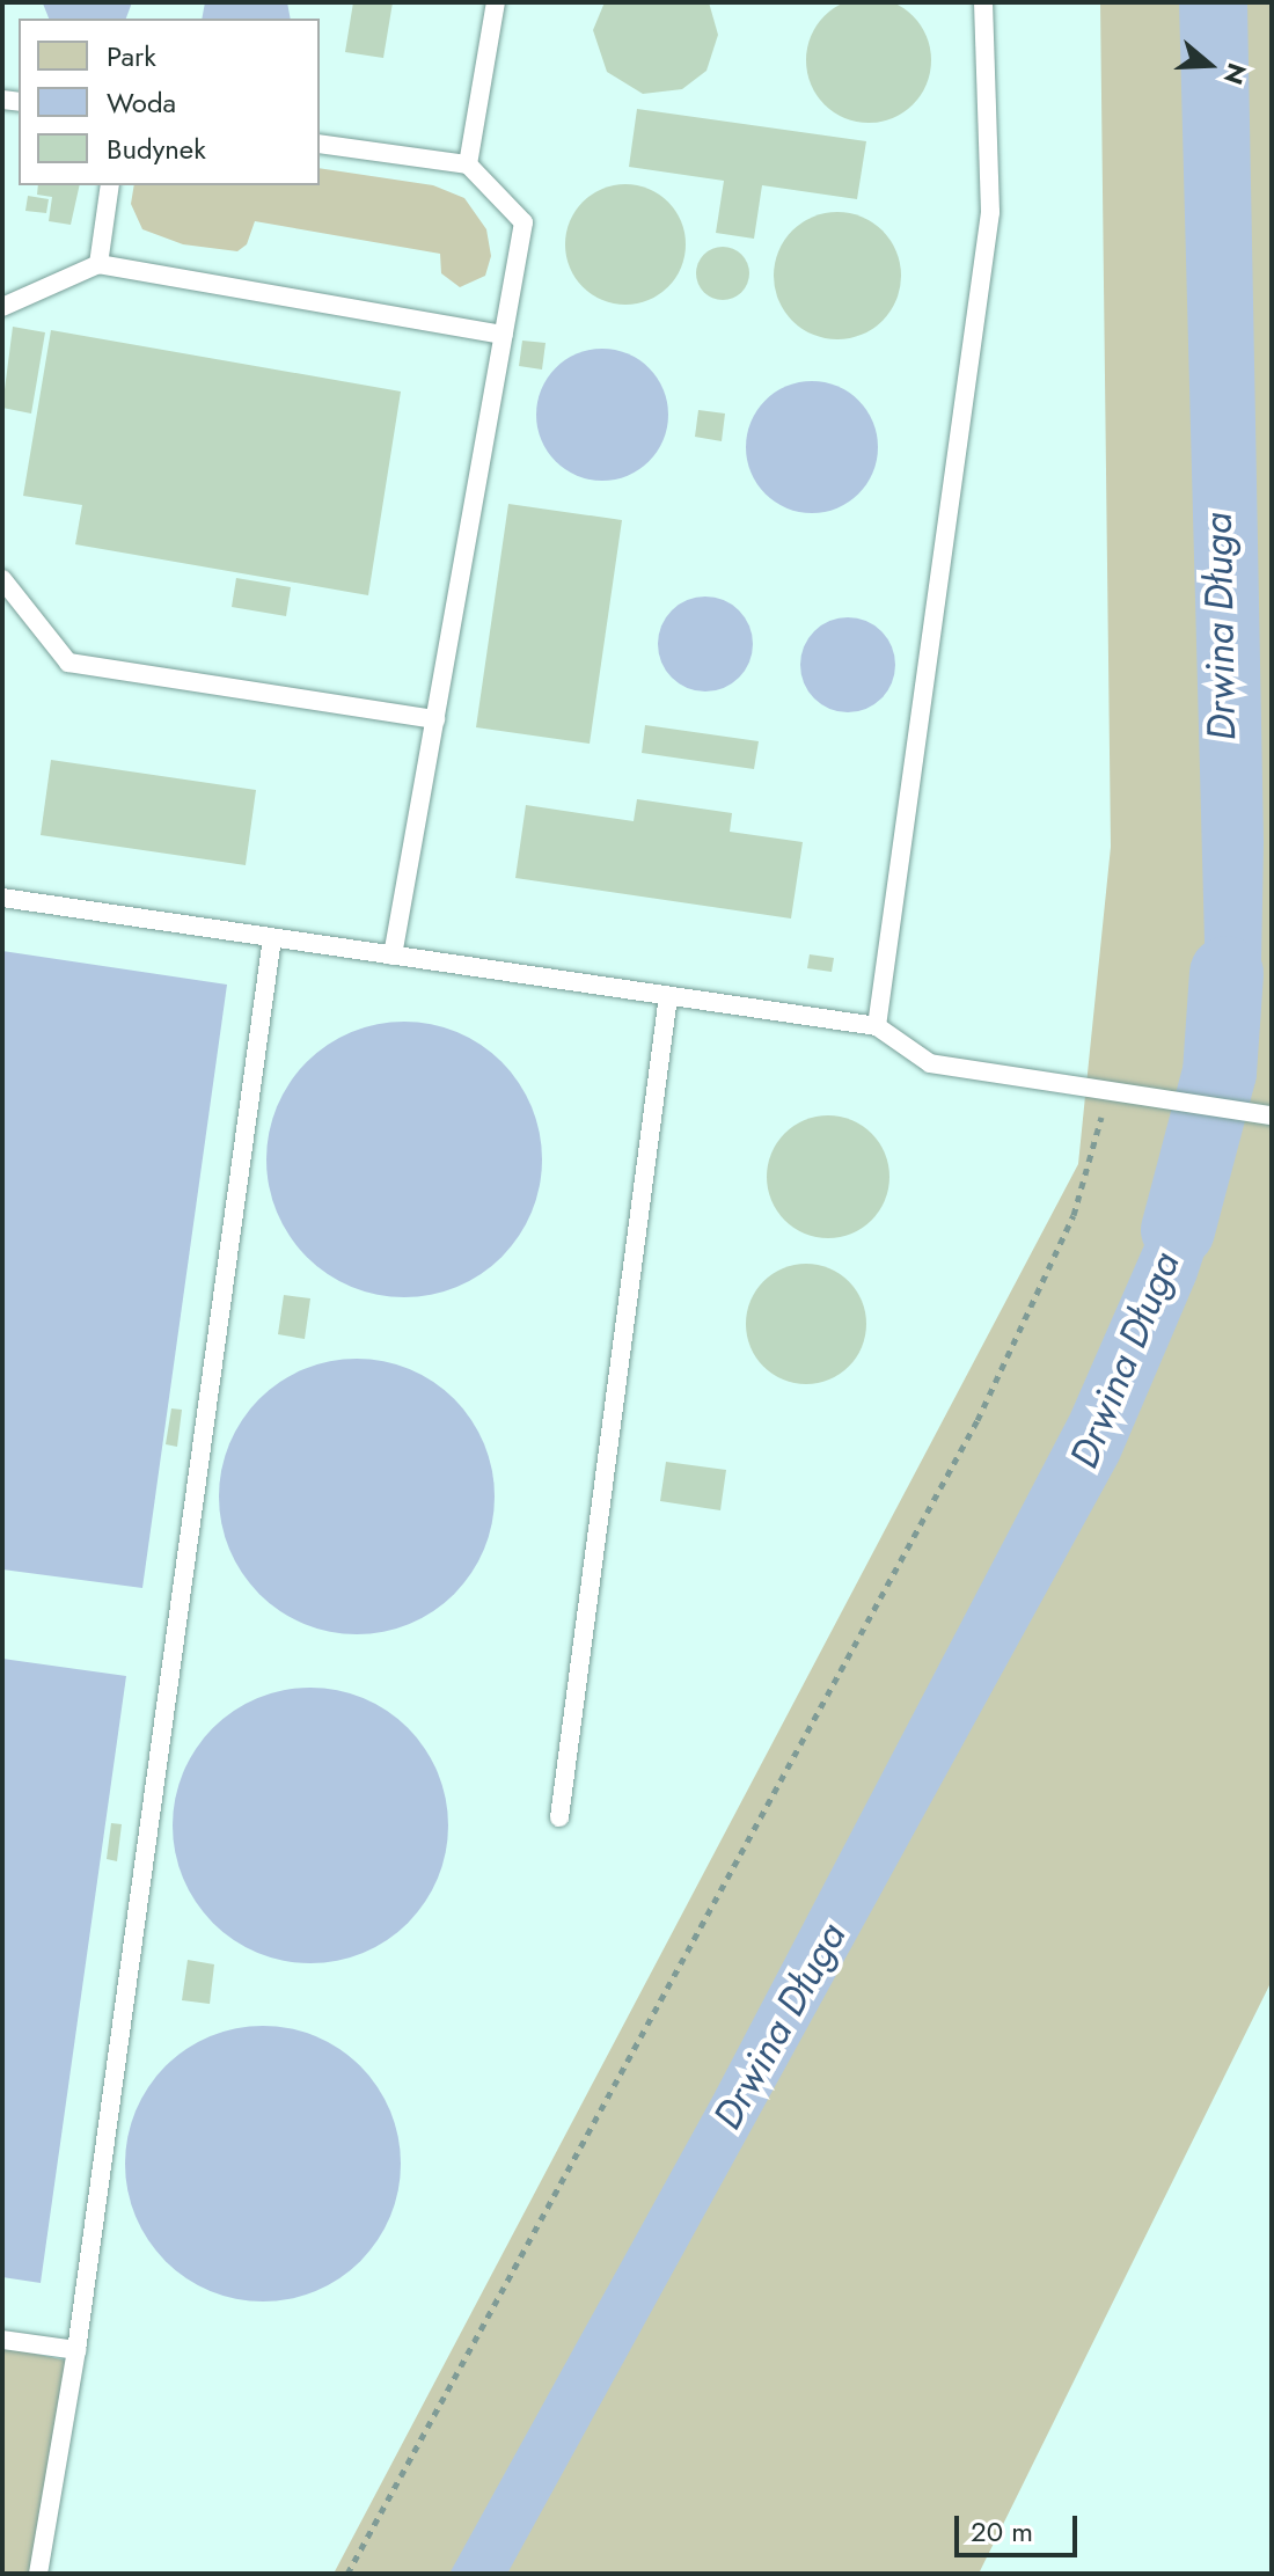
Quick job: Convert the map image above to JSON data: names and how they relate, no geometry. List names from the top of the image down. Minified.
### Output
{"water":["Drwina Długa"],"legend":["Park","Woda","Budynek"],"scale_bar":"20 m","north":"right"}
